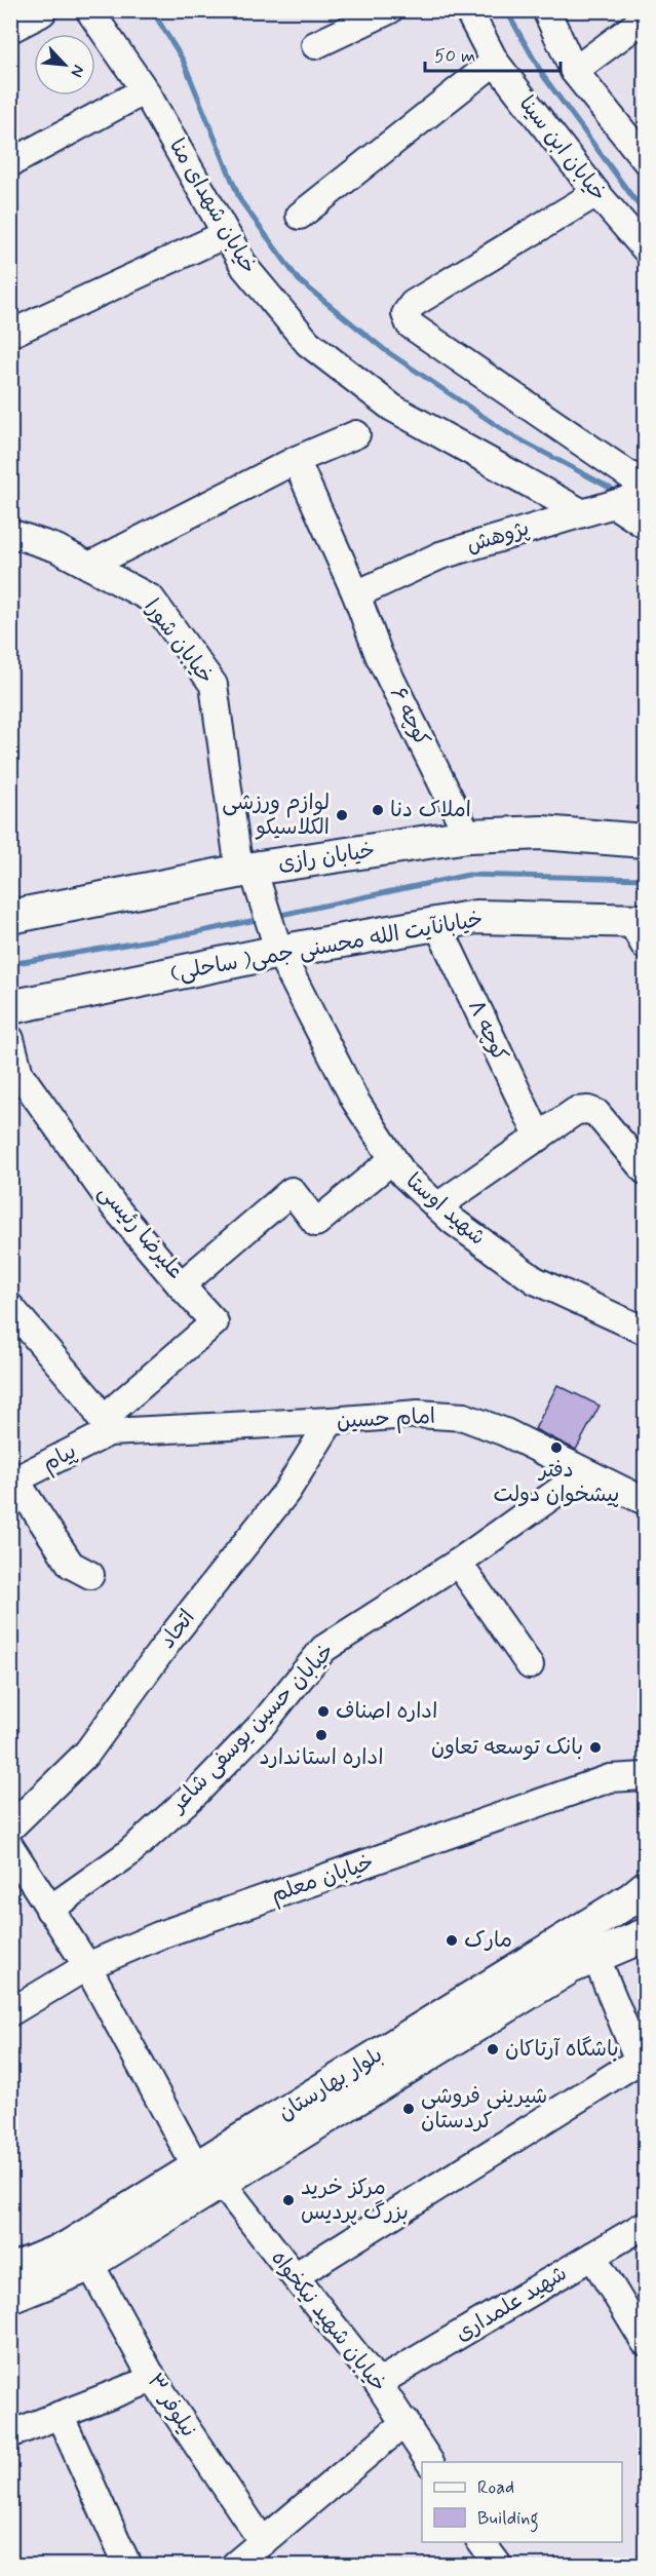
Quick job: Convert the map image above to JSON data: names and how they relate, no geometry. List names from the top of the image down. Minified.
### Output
{"streets":{"main road":["خیابان رازی","خیابانآیت الله محسنی جمی( ساحلی)","بلوار بهارستان"],"street":["خیابان ابن سینا","خیابان شهدای منا","پژوهش","خیابان شورا","کوچه ۶","کوچه ۸","شهید اوستا","علیرضا رئیسی","امام حسین","پیام","اتحاد","خیابان حسین یوسفی شاعر","خیابان معلم","شهید علمداری","خیابان شهید نیکخواه","نیلوفر ۳"]},"crossings":[["خیابان شهدای منا","پژوهش"],["پژوهش","کوچه ۶"],["خیابان شورا","خیابان رازی"],["خیابان شورا","خیابانآیت الله محسنی جمی( ساحلی)"],["خیابان شورا","شهید اوستا"],["کوچه ۶","خیابان رازی"],["خیابانآیت الله محسنی جمی( ساحلی)","کوچه ۸"],["خیابانآیت الله محسنی جمی( ساحلی)","شهید اوستا"],["شهید اوستا","علیرضا رئیسی"],["امام حسین","پیام"],["امام حسین","اتحاد"],["امام حسین","خیابان حسین یوسفی شاعر"],["خیابان حسین یوسفی شاعر","خیابان شهید نیکخواه"],["خیابان معلم","خیابان شهید نیکخواه"],["بلوار بهارستان","خیابان شهید نیکخواه"],["بلوار بهارستان","نیلوفر ۳"],["شهید علمداری","خیابان شهید نیکخواه"]],"places":["املاک دنا","لوازم ورزشی الکلاسیکو","دفتر پیشخوان دولت","اداره اصناف","اداره استاندارد","بانک توسعه تعاون","مارک","باشگاه آرتاکان","شیرینی فروشی کردستان","مرکز خرید بزرگ پردیس"],"legend":["Road","Building"],"scale_bar":"50 m","north":"bottom right"}
